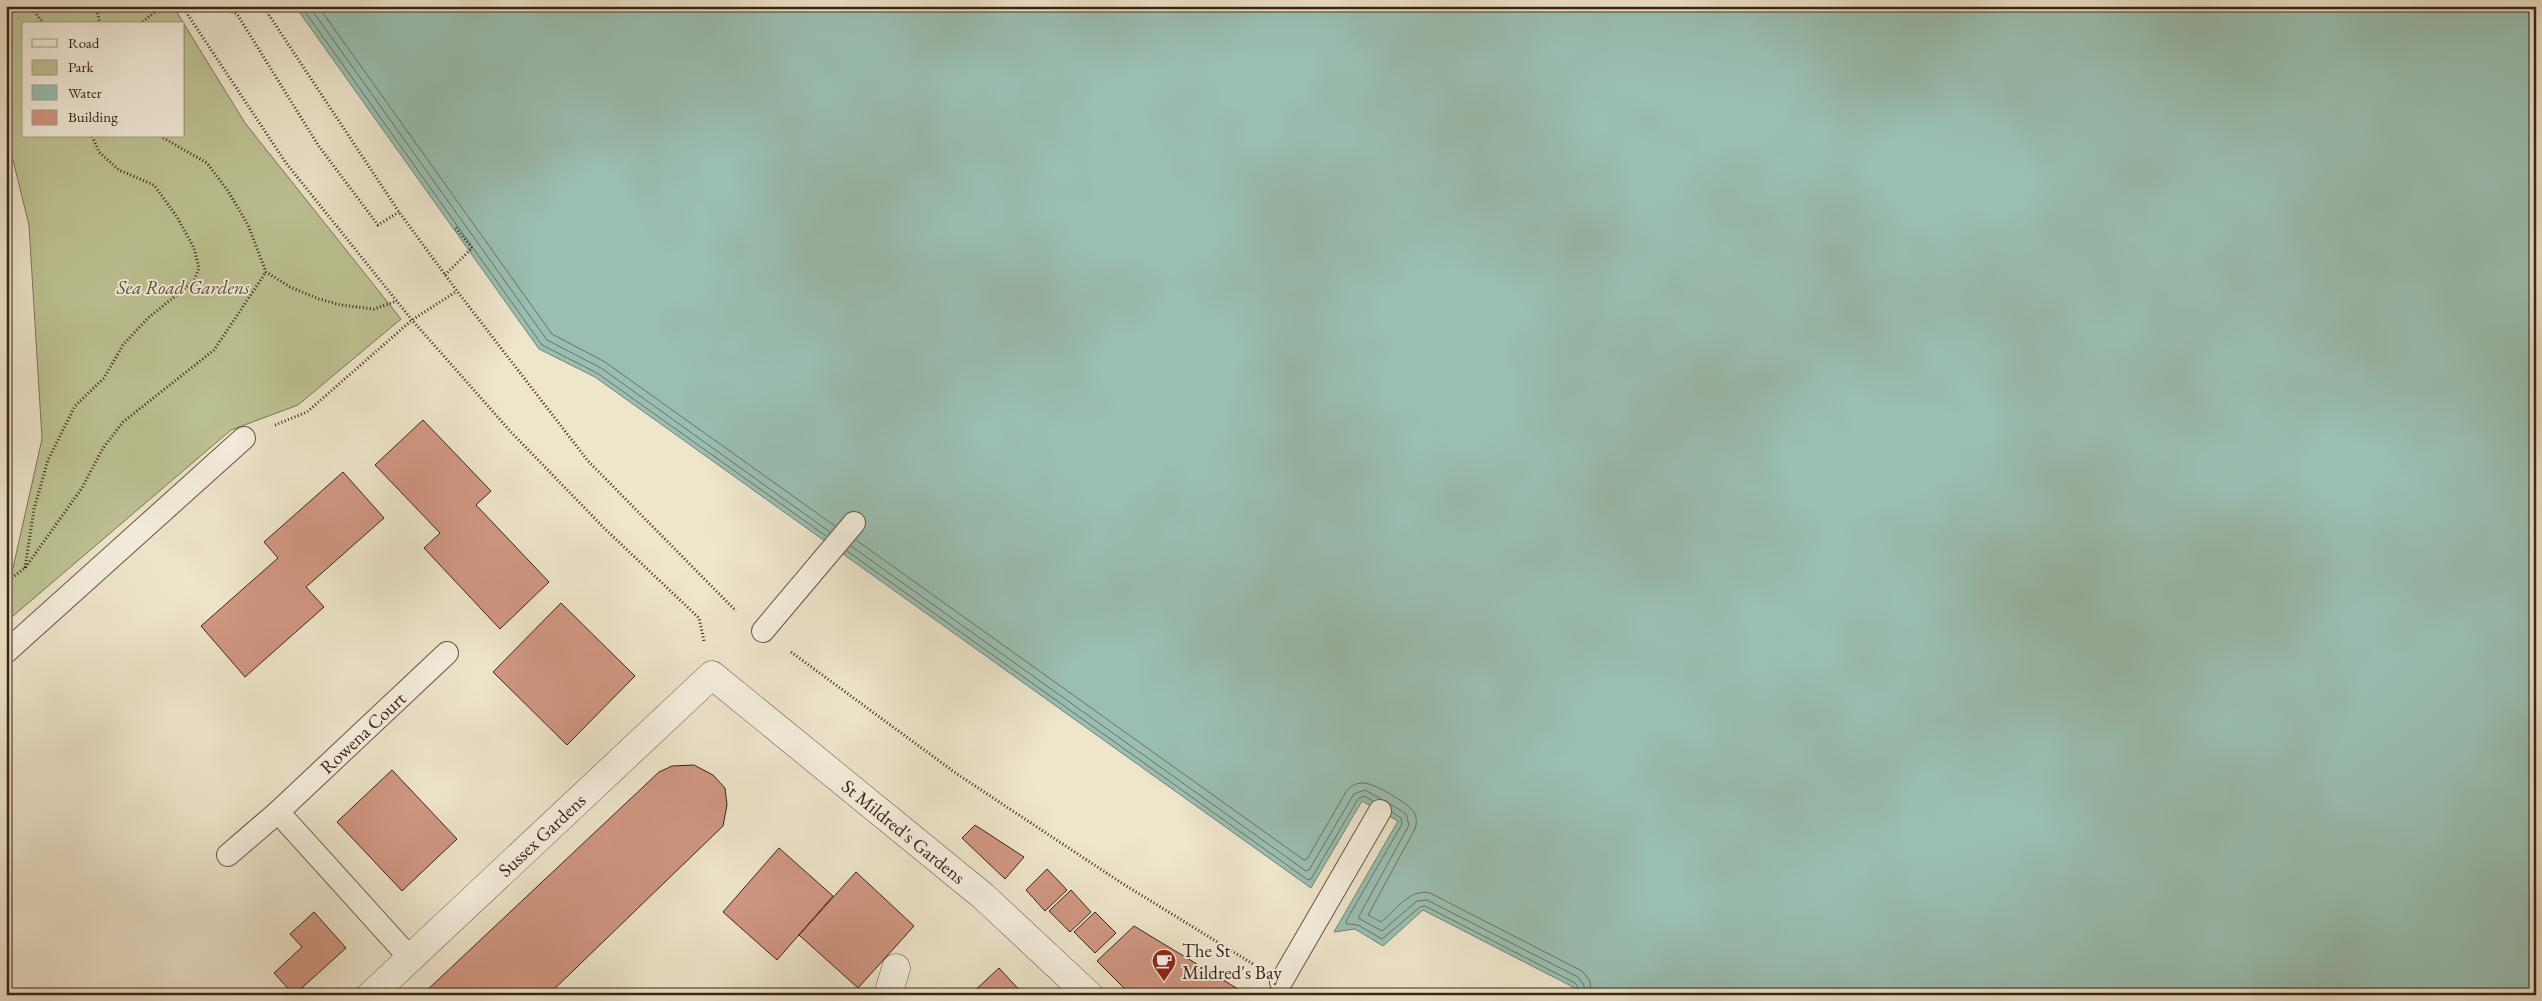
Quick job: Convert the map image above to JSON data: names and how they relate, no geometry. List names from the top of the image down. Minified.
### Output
{"streets":{"street":["St Mildred's Gardens","Sussex Gardens"],"lane":["Rowena Court"]},"crossings":[["St Mildred's Gardens","Sussex Gardens"]],"parks":["Sea Road Gardens"],"places":{"cafe":["The St Mildred's Bay"]},"legend":["Road","Park","Water","Building"]}
